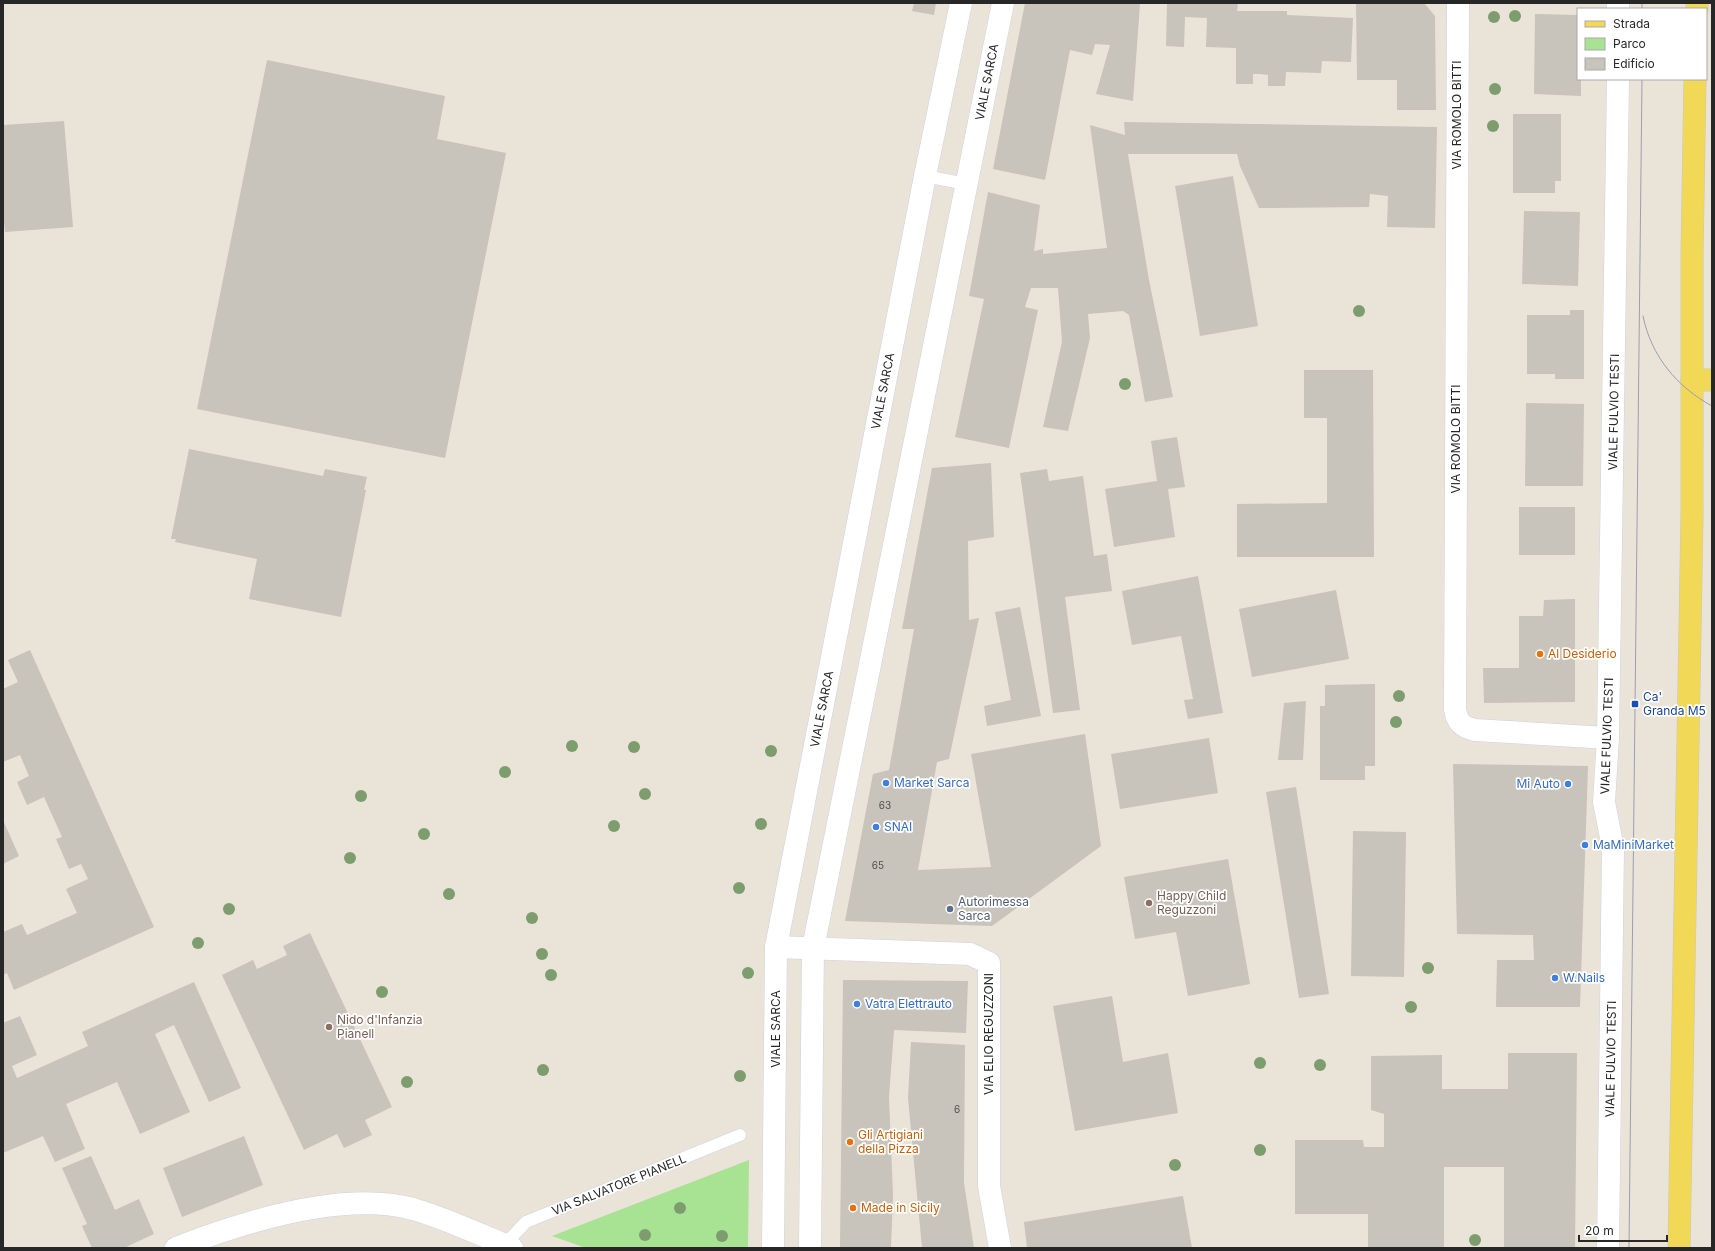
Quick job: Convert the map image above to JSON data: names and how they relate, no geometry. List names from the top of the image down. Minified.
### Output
{"streets":{"street":["VIALE SARCA","VIA ROMOLO BITTI","VIALE FULVIO TESTI","VIA ELIO REGUZZONI","VIA SALVATORE PIANELL"]},"crossings":[["VIALE SARCA","VIA ELIO REGUZZONI"],["VIA ROMOLO BITTI","VIALE FULVIO TESTI"]],"places":{"other":["Al Desiderio","Market Sarca","Mi Auto","SNAI","MaMiniMarket","Happy Child Reguzzoni","Autorimessa Sarca","W.Nails","Vatra Elettrauto","Nido d'Infanzia Pianell","Gli Artigiani della Pizza","Made in Sicily"],"transit":["Ca' Granda M5"]},"house_numbers":["63","65","6"],"legend":["Strada","Parco","Edificio"],"scale_bar":"20 m"}
